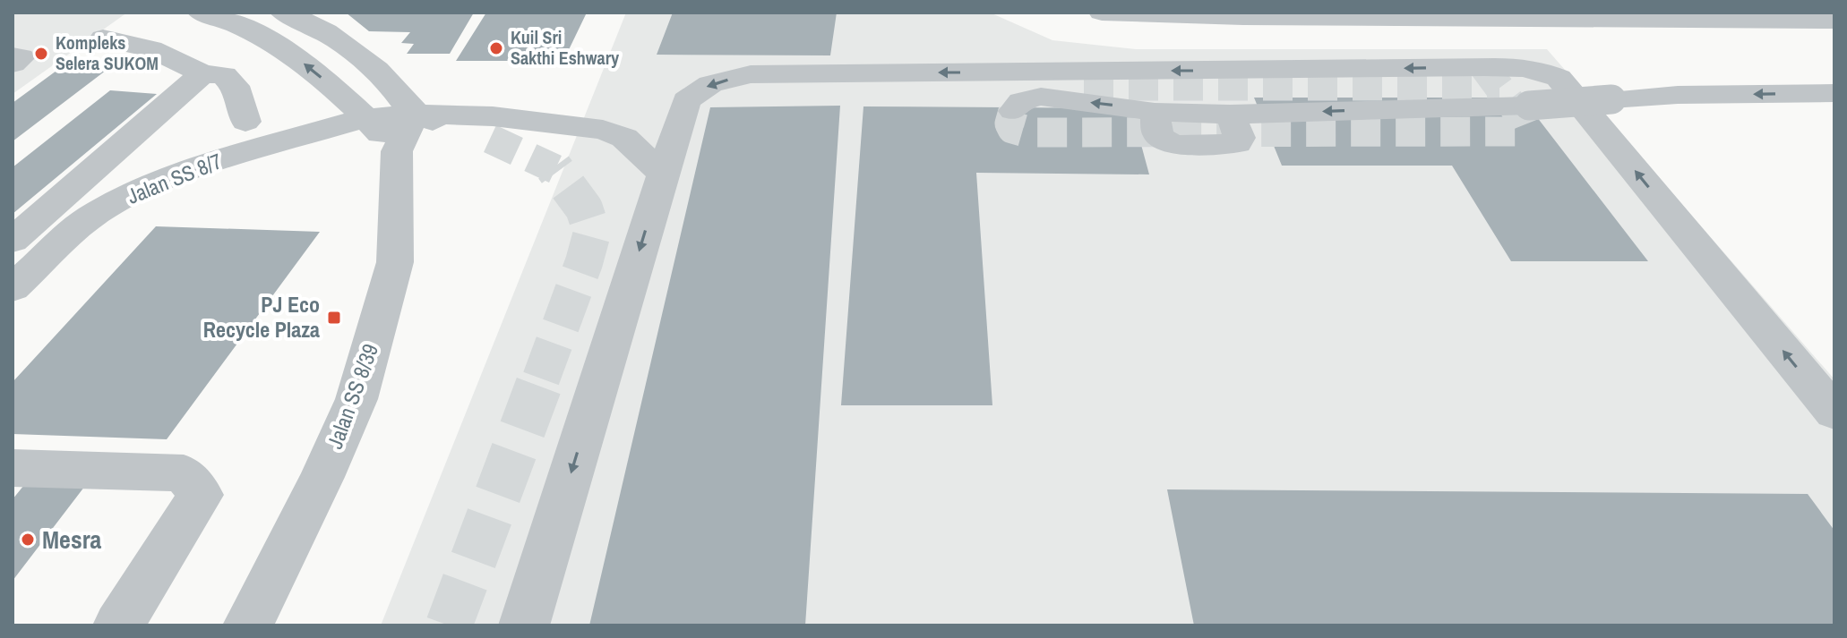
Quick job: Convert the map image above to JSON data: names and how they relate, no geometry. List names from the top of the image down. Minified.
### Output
{"streets":{"street":["Jalan SS 8/7","Jalan SS 8/39"]},"crossings":[["Jalan SS 8/7","Jalan SS 8/39"]],"places":{"other":["Kuil Sri Sakthi Eshwary","Kompleks Selera SUKOM","Mesra"],"transit":["PJ Eco Recycle Plaza"]}}
